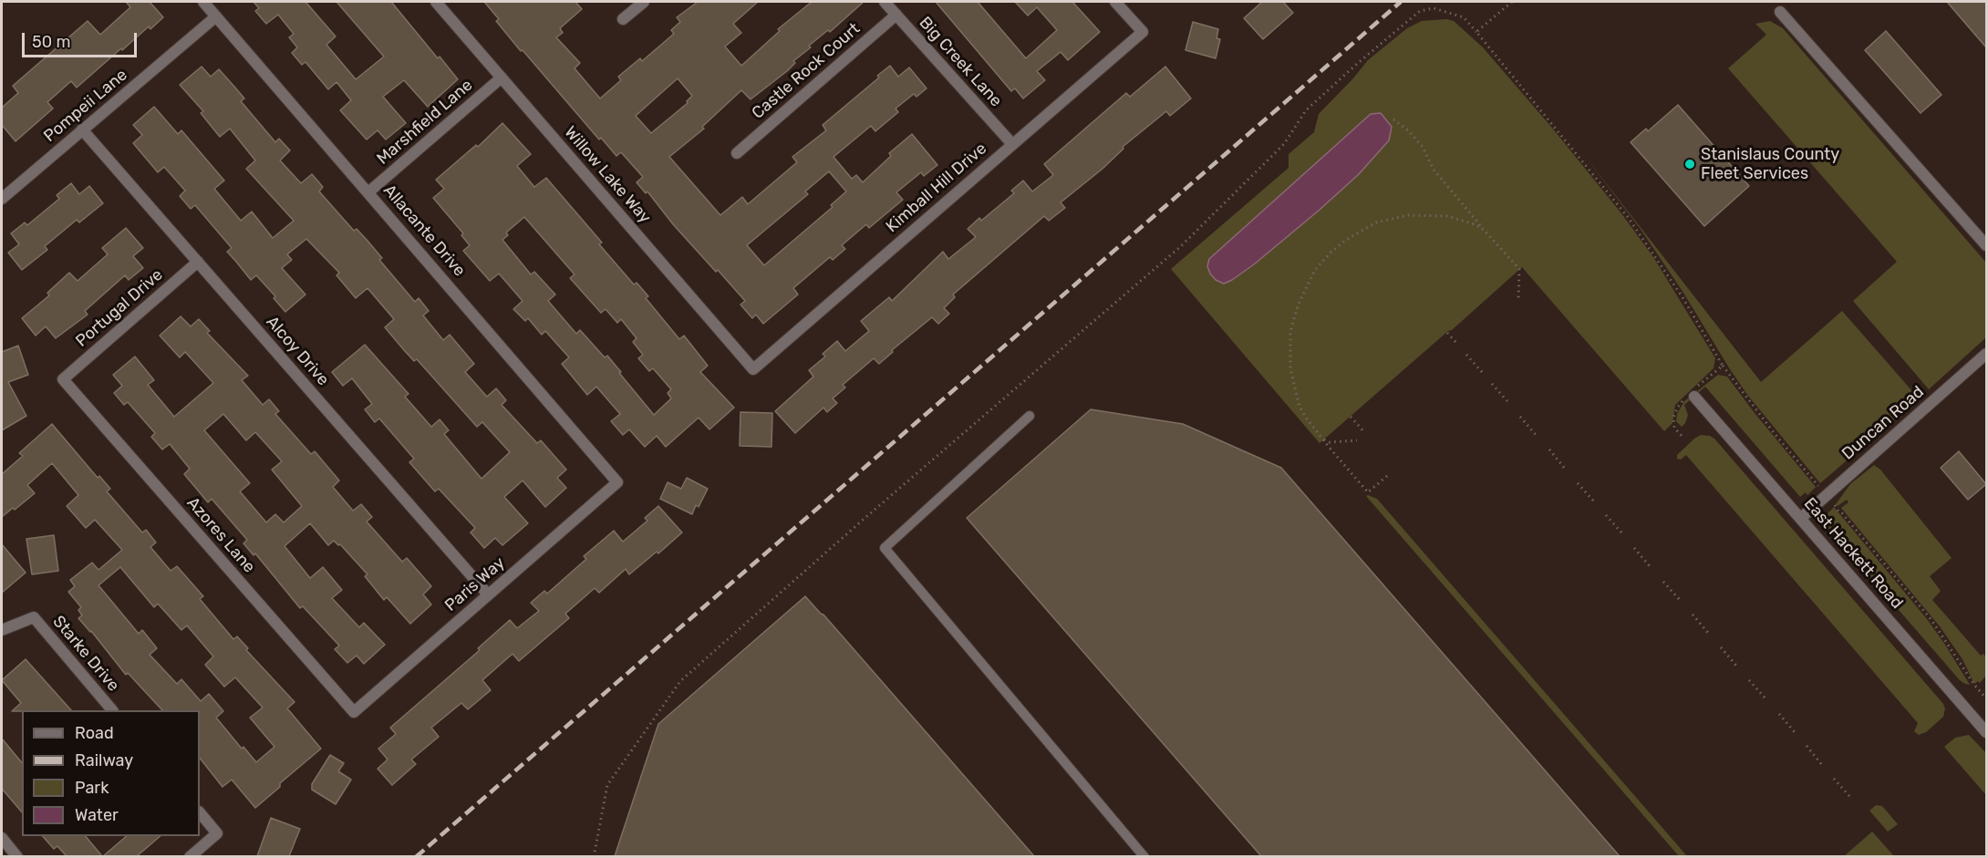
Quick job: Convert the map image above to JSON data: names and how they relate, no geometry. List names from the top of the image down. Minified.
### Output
{"streets":{"street":["Big Creek Lane","Castle Rock Court","Pompeii Lane","Marshfield Lane","Willow Lake Way","Kimball Hill Drive","Allacante Drive","Portugal Drive","Alcoy Drive","Duncan Road","Azores Lane","East Hackett Road","Paris Way","Starke Drive"]},"crossings":[["Big Creek Lane","Castle Rock Court"],["Big Creek Lane","Kimball Hill Drive"],["Pompeii Lane","Allacante Drive"],["Pompeii Lane","Alcoy Drive"],["Marshfield Lane","Willow Lake Way"],["Marshfield Lane","Allacante Drive"],["Willow Lake Way","Kimball Hill Drive"],["Allacante Drive","Paris Way"],["Portugal Drive","Alcoy Drive"],["Portugal Drive","Azores Lane"],["Alcoy Drive","Paris Way"],["Duncan Road","East Hackett Road"],["Azores Lane","Paris Way"]],"places":["Stanislaus County Fleet Services"],"legend":["Road","Railway","Park","Water"],"scale_bar":"50 m"}
